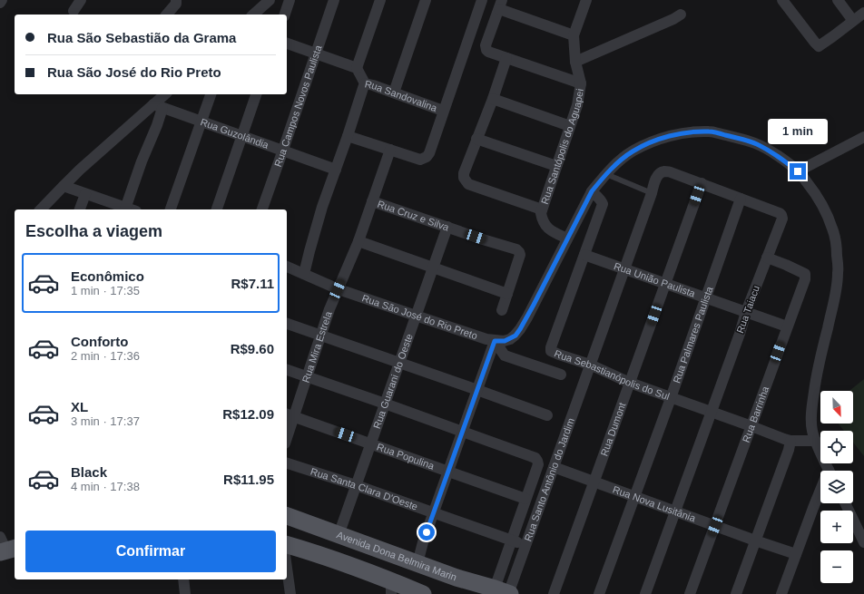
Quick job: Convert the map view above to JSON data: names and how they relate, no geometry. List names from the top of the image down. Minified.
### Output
{"streets":{"main road":["Avenida Dona Belmira Marin"],"street":["Rua Sandovalina","Rua Campos Novos Paulista","Rua Guzolândia","Rua Santópolis do Aguapei","Rua Cruz e Silva","Rua União Paulista","Rua Taiacu","Rua São José do Rio Preto","Rua Palmares Paulista","Rua Mira Estrela","Rua Sebastianópolis do Sul","Rua Guarani do Oeste","Rua Barrinha","Rua Dumont","Rua Populina","Rua Santo Antônio do Jardim","Rua Santa Clara D'Oeste","Rua Nova Lusitânia"]},"crossings":[["Rua Sandovalina","Rua Campos Novos Paulista"],["Rua Campos Novos Paulista","Rua Guzolândia"],["Rua Santópolis do Aguapei","Rua São José do Rio Preto"],["Rua Cruz e Silva","Rua Mira Estrela"],["Rua Cruz e Silva","Rua Guarani do Oeste"],["Rua União Paulista","Rua Taiacu"],["Rua União Paulista","Rua Palmares Paulista"],["Rua União Paulista","Rua Sebastianópolis do Sul"],["Rua União Paulista","Rua Barrinha"],["Rua União Paulista","Rua Dumont"],["Rua União Paulista","Rua Santo Antônio do Jardim"],["Rua Taiacu","Rua Palmares Paulista"],["Rua Taiacu","Rua Sebastianópolis do Sul"],["Rua Taiacu","Rua Barrinha"],["Rua Taiacu","Rua Dumont"],["Rua Taiacu","Rua Santo Antônio do Jardim"],["Rua Taiacu","Rua Nova Lusitânia"],["Rua São José do Rio Preto","Rua Mira Estrela"],["Rua São José do Rio Preto","Rua Sebastianópolis do Sul"],["Rua São José do Rio Preto","Rua Guarani do Oeste"],["Rua Palmares Paulista","Rua Sebastianópolis do Sul"],["Rua Palmares Paulista","Rua Nova Lusitânia"],["Rua Mira Estrela","Rua Populina"],["Rua Sebastianópolis do Sul","Rua Barrinha"],["Rua Sebastianópolis do Sul","Rua Dumont"],["Rua Sebastianópolis do Sul","Rua Santo Antônio do Jardim"],["Rua Guarani do Oeste","Rua Populina"],["Rua Guarani do Oeste","Rua Santa Clara D'Oeste"],["Rua Guarani do Oeste","Avenida Dona Belmira Marin"],["Rua Barrinha","Rua Nova Lusitânia"],["Rua Dumont","Rua Nova Lusitânia"],["Rua Populina","Rua Santo Antônio do Jardim"],["Rua Santo Antônio do Jardim","Rua Santa Clara D'Oeste"],["Rua Santo Antônio do Jardim","Rua Nova Lusitânia"],["Rua Santo Antônio do Jardim","Avenida Dona Belmira Marin"]],"north":"bottom right","page":{"banner":["Rua São Sebastião da Grama","Rua São José do Rio Preto"],"bubble":"1 min","heading":"Escolha a viagem","list":[{"name":"Econômico","note":"1 min · 17:35","value":"R$7.11"},{"name":"Conforto","note":"2 min · 17:36","value":"R$9.60"},{"name":"XL","note":"3 min · 17:37","value":"R$12.09"},{"name":"Black","note":"4 min · 17:38","value":"R$11.95"}],"map_buttons":["+","−"],"buttons":"Confirmar"}}
